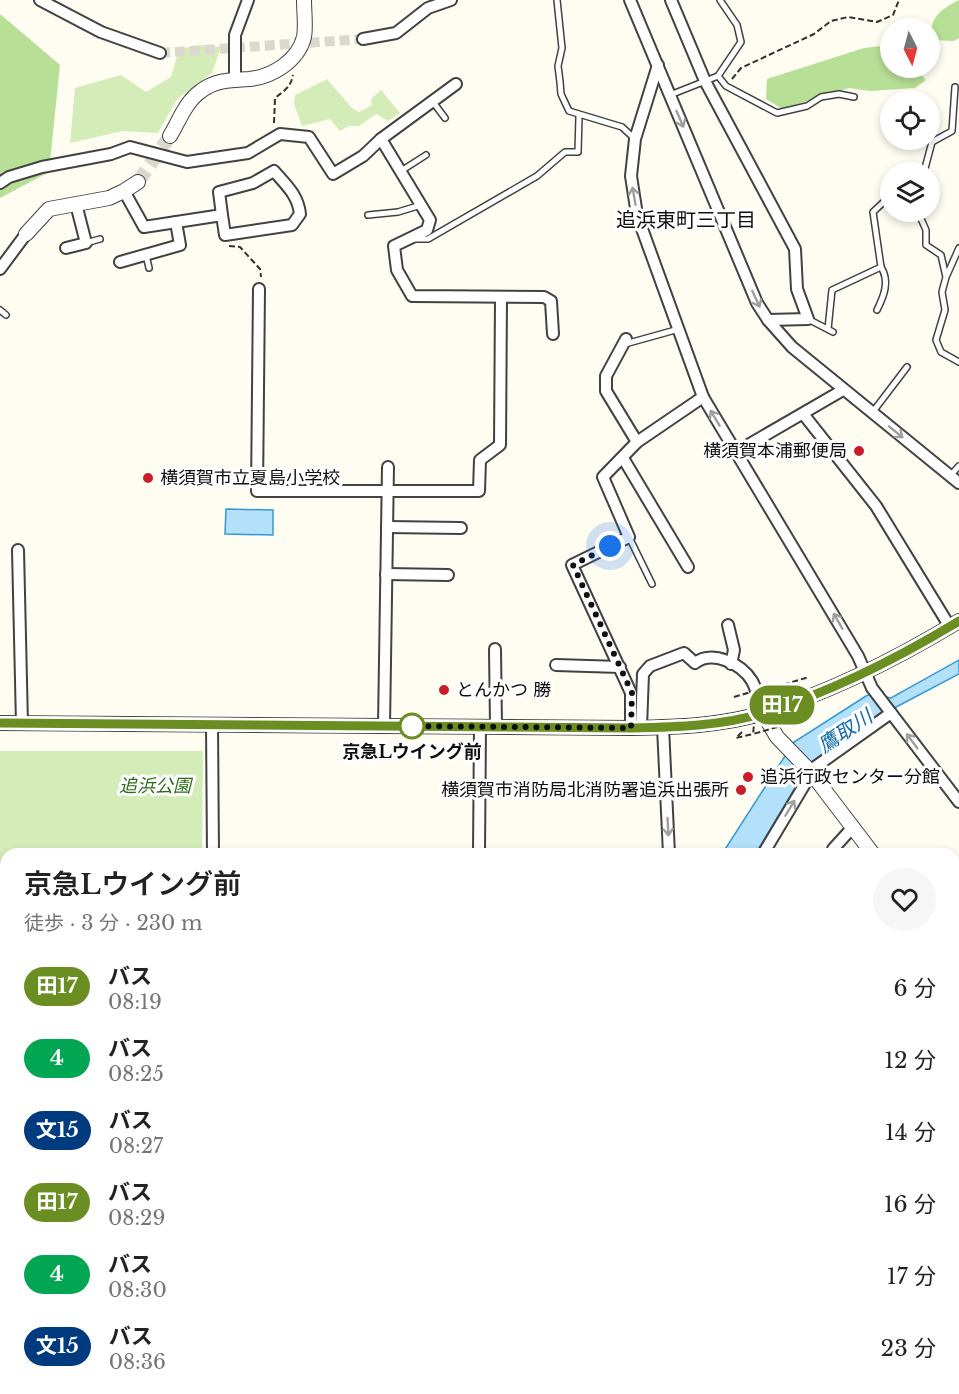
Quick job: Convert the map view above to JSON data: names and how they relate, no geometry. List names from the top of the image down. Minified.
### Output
{"districts":["追浜東町三丁目"],"water":["鷹取川"],"parks":["追浜公園"],"places":["横須賀本浦郵便局","横須賀市立夏島小学校","とんかつ 勝","京急Lウイング前","追浜行政センター分館","横須賀市消防局北消防署追浜出張所"],"lines":["bus line 田17"],"north":"bottom","page":{"on_map":"田17","heading":["京急Lウイング前","徒歩 · 3 分 · 230 m"],"list":[{"mark":"田17","name":"バス","note":"08:19","value":"6 分"},{"mark":"4","name":"バス","note":"08:25","value":"12 分"},{"mark":"文15","name":"バス","note":"08:27","value":"14 分"},{"mark":"田17","name":"バス","note":"08:29","value":"16 分"},{"mark":"4","name":"バス","note":"08:30","value":"17 分"},{"mark":"文15","name":"バス","note":"08:36","value":"23 分"}]}}
